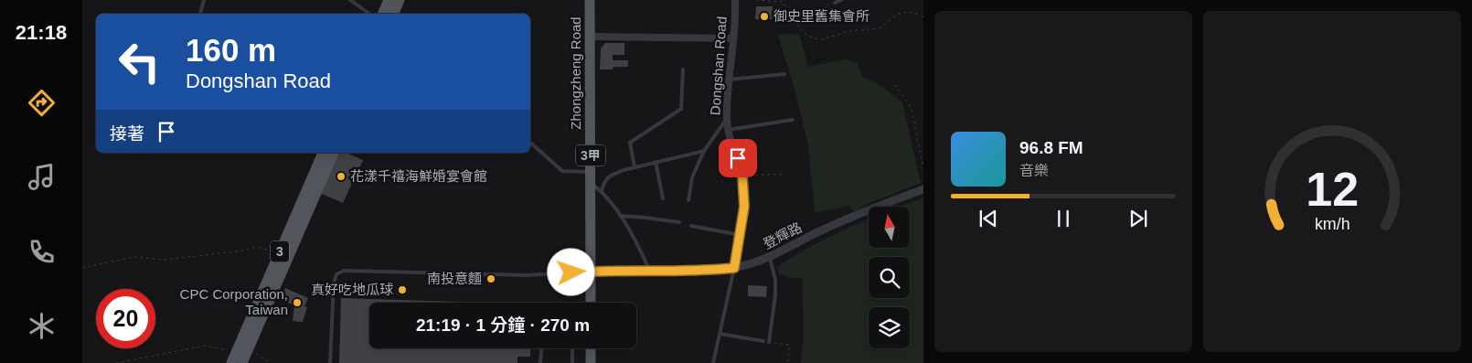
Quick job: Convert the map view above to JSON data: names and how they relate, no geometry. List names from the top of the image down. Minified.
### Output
{"streets":{"main road":["Zhongzheng Road","3甲","3"],"street":["Dongshan Road","登輝路"]},"crossings":[["Dongshan Road","登輝路"],["Zhongzheng Road","登輝路"]],"places":["御史里舊集會所","花漾千禧海鮮婚宴會館","南投意麵","真好吃地瓜球","CPC Corporation, Taiwan"],"north":"top","page":{"tabs":"21:18","turn":["160 m","Dongshan Road"],"then":"接著","song":["96.8 FM","音樂"],"limit":"20","trip":"21:19 · 1 分鐘 · 270 m","gauge":["12","km/h"]}}
